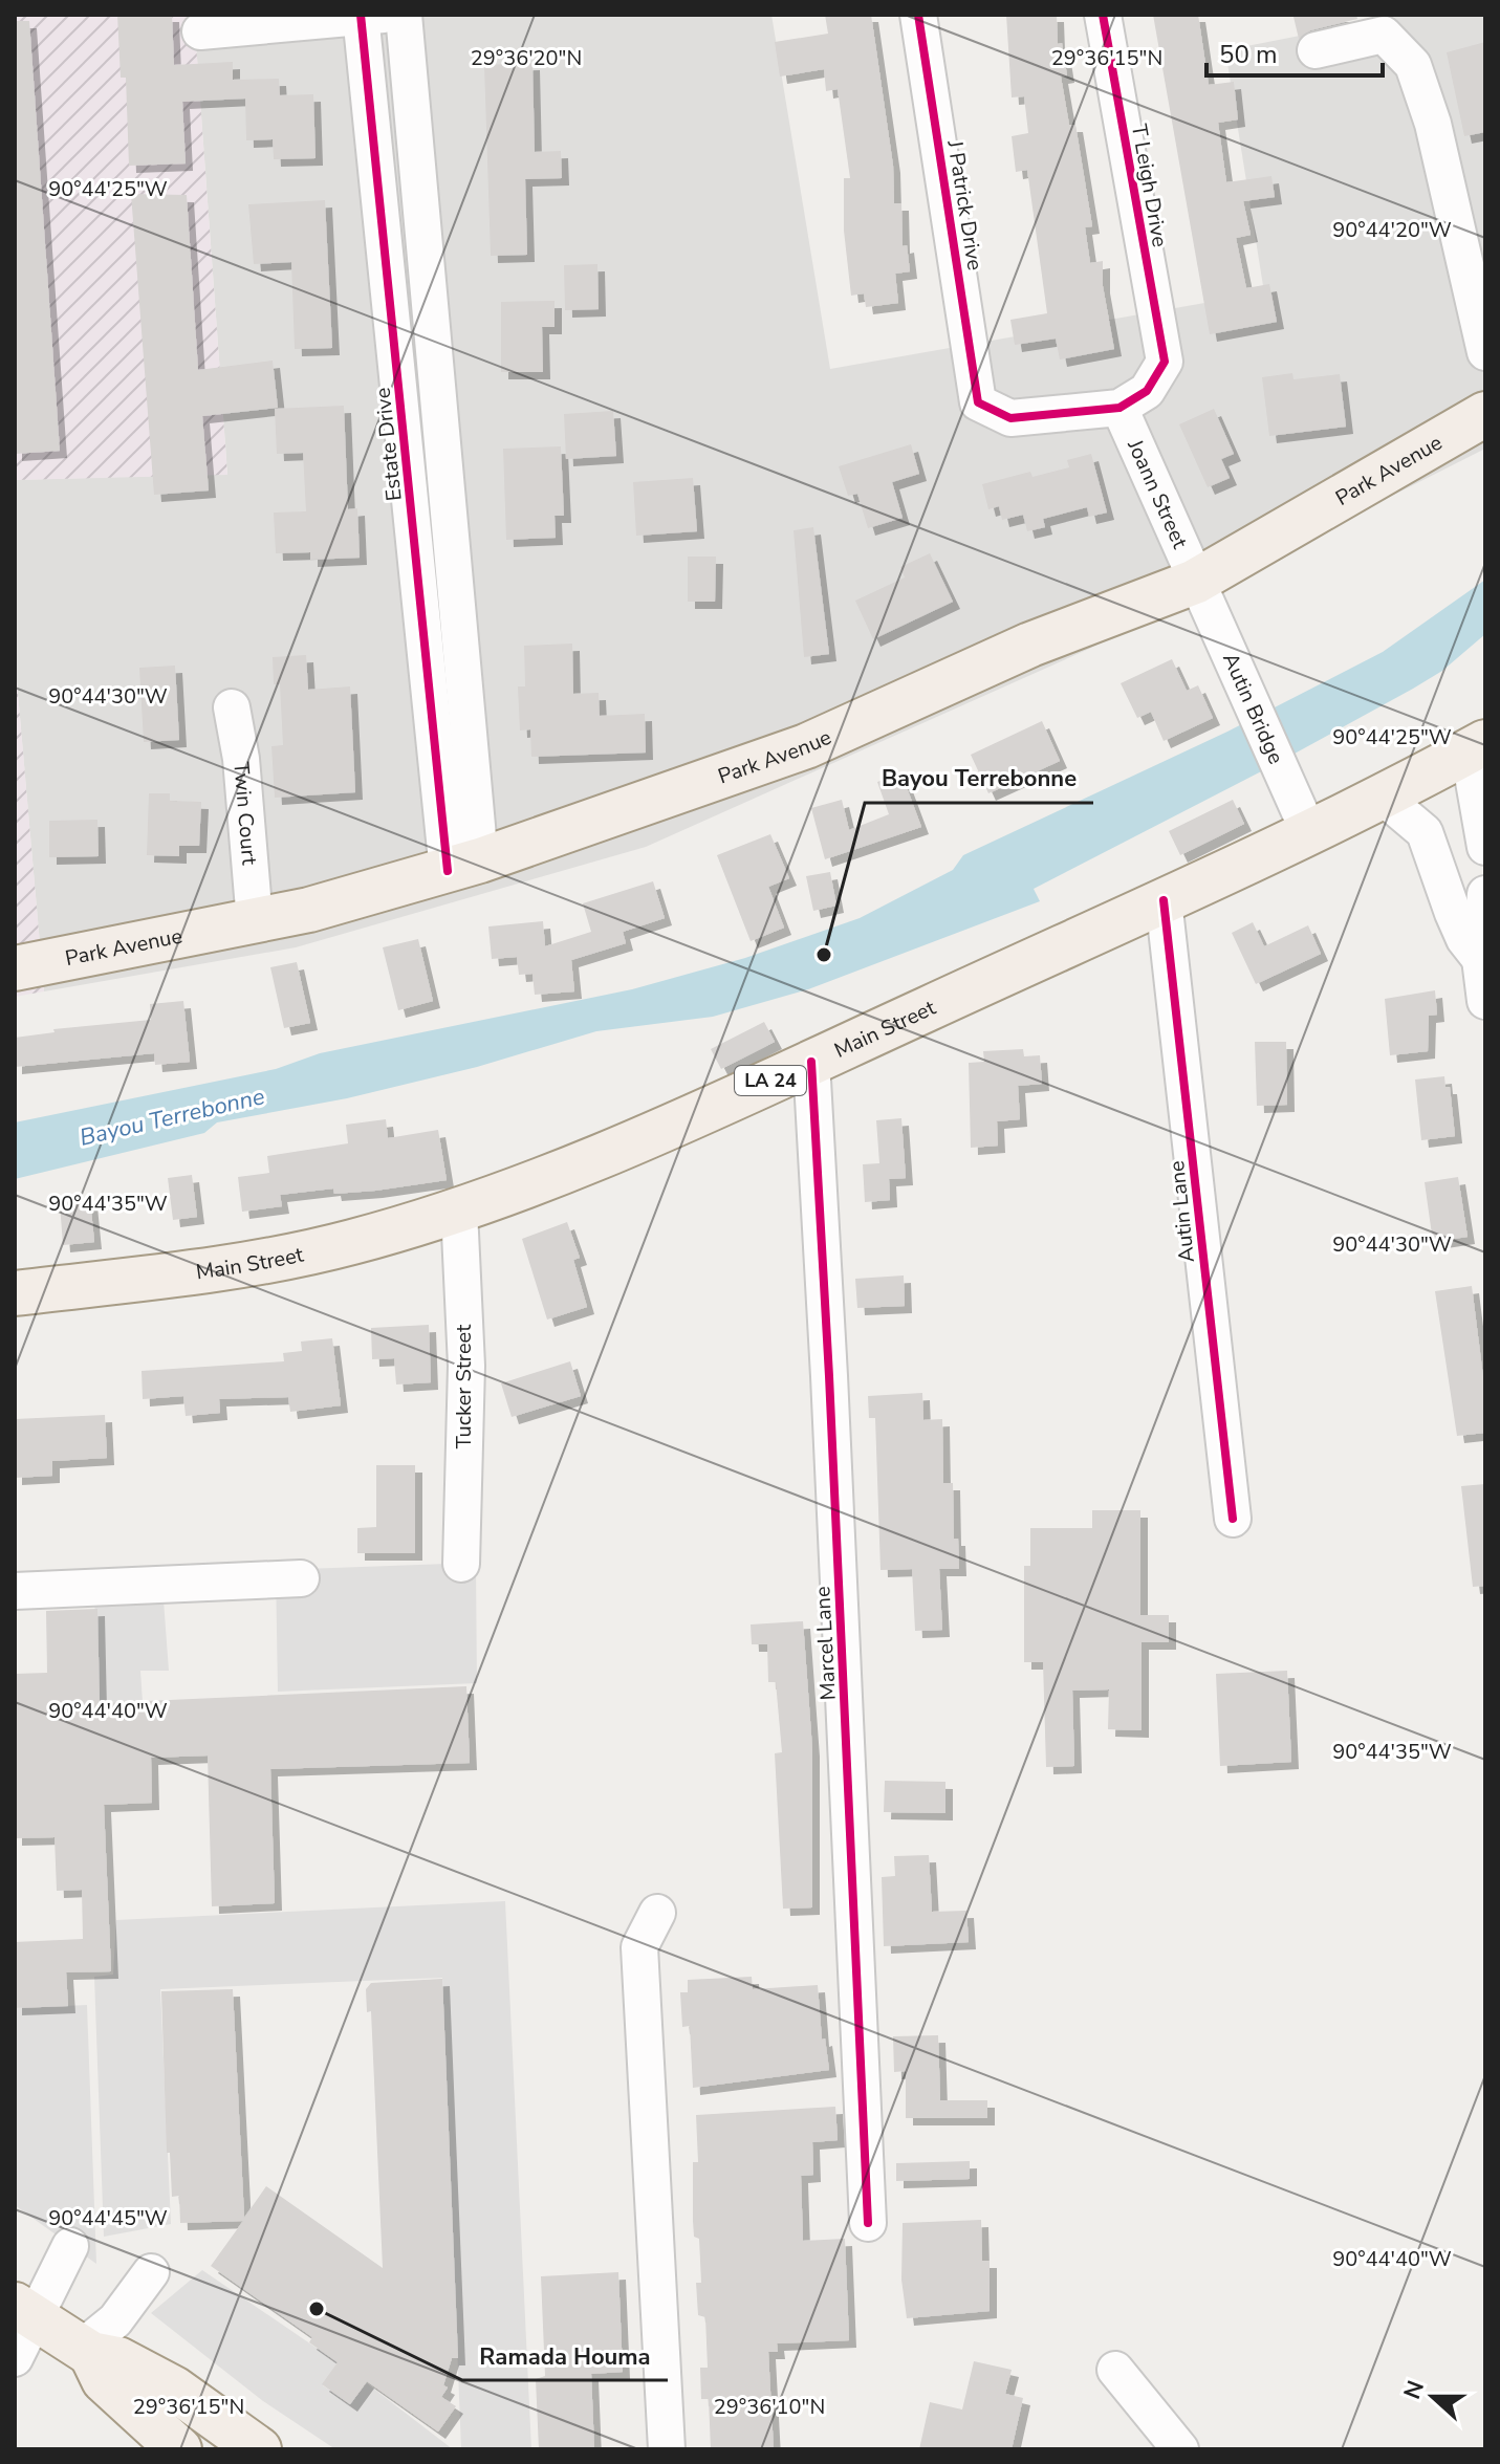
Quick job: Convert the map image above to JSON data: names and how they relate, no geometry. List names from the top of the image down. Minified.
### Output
{"streets":{"main road":["Park Avenue","Main Street","LA 24"],"street":["T Leigh Drive","J Patrick Drive","Estate Drive","Joann Street","Autin Bridge","Twin Court","Autin Lane","Tucker Street","Marcel Lane"]},"crossings":[["T Leigh Drive","J Patrick Drive"],["T Leigh Drive","Joann Street"],["J Patrick Drive","Joann Street"],["Estate Drive","Park Avenue"],["Park Avenue","Joann Street"],["Park Avenue","Autin Bridge"],["Park Avenue","Twin Court"],["Joann Street","Autin Bridge"],["Autin Bridge","Main Street"],["Main Street","Autin Lane"],["Main Street","Tucker Street"],["Main Street","Marcel Lane"]],"water":["Bayou Terrebonne"],"places":["Bayou Terrebonne","Ramada Houma"],"scale_bar":"50 m","north":"left","coordinates":["29°36'20\"N","29°36'15\"N","90°44'25\"W","90°44'20\"W","90°44'30\"W","90°44'35\"W","90°44'40\"W","90°44'45\"W","29°36'10\"N"]}
